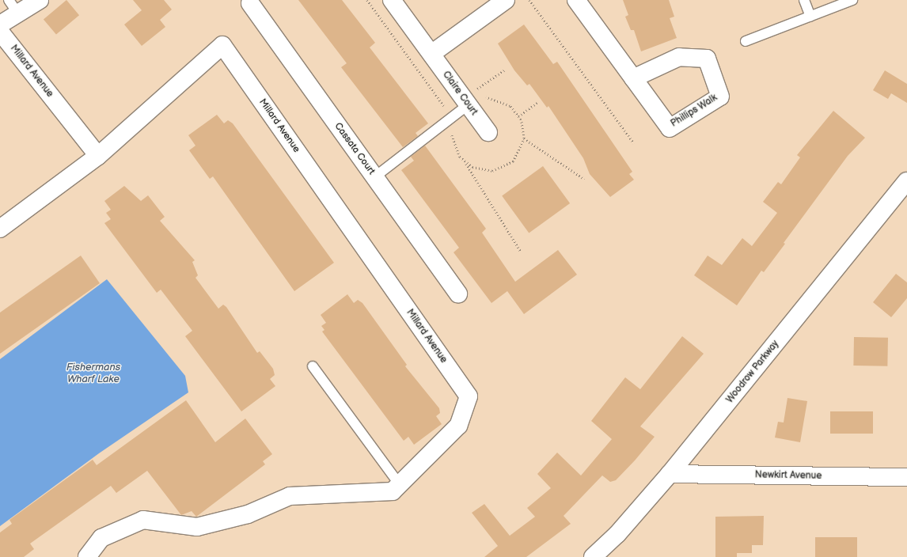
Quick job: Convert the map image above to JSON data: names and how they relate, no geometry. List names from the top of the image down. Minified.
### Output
{"streets":{"street":["Millard Avenue","Claire Court","Phillips Walk","Cassata Court","Woodrow Parkway","Newkirt Avenue"]},"crossings":[["Woodrow Parkway","Newkirt Avenue"]],"water":["Fishermans Wharf Lake"]}
